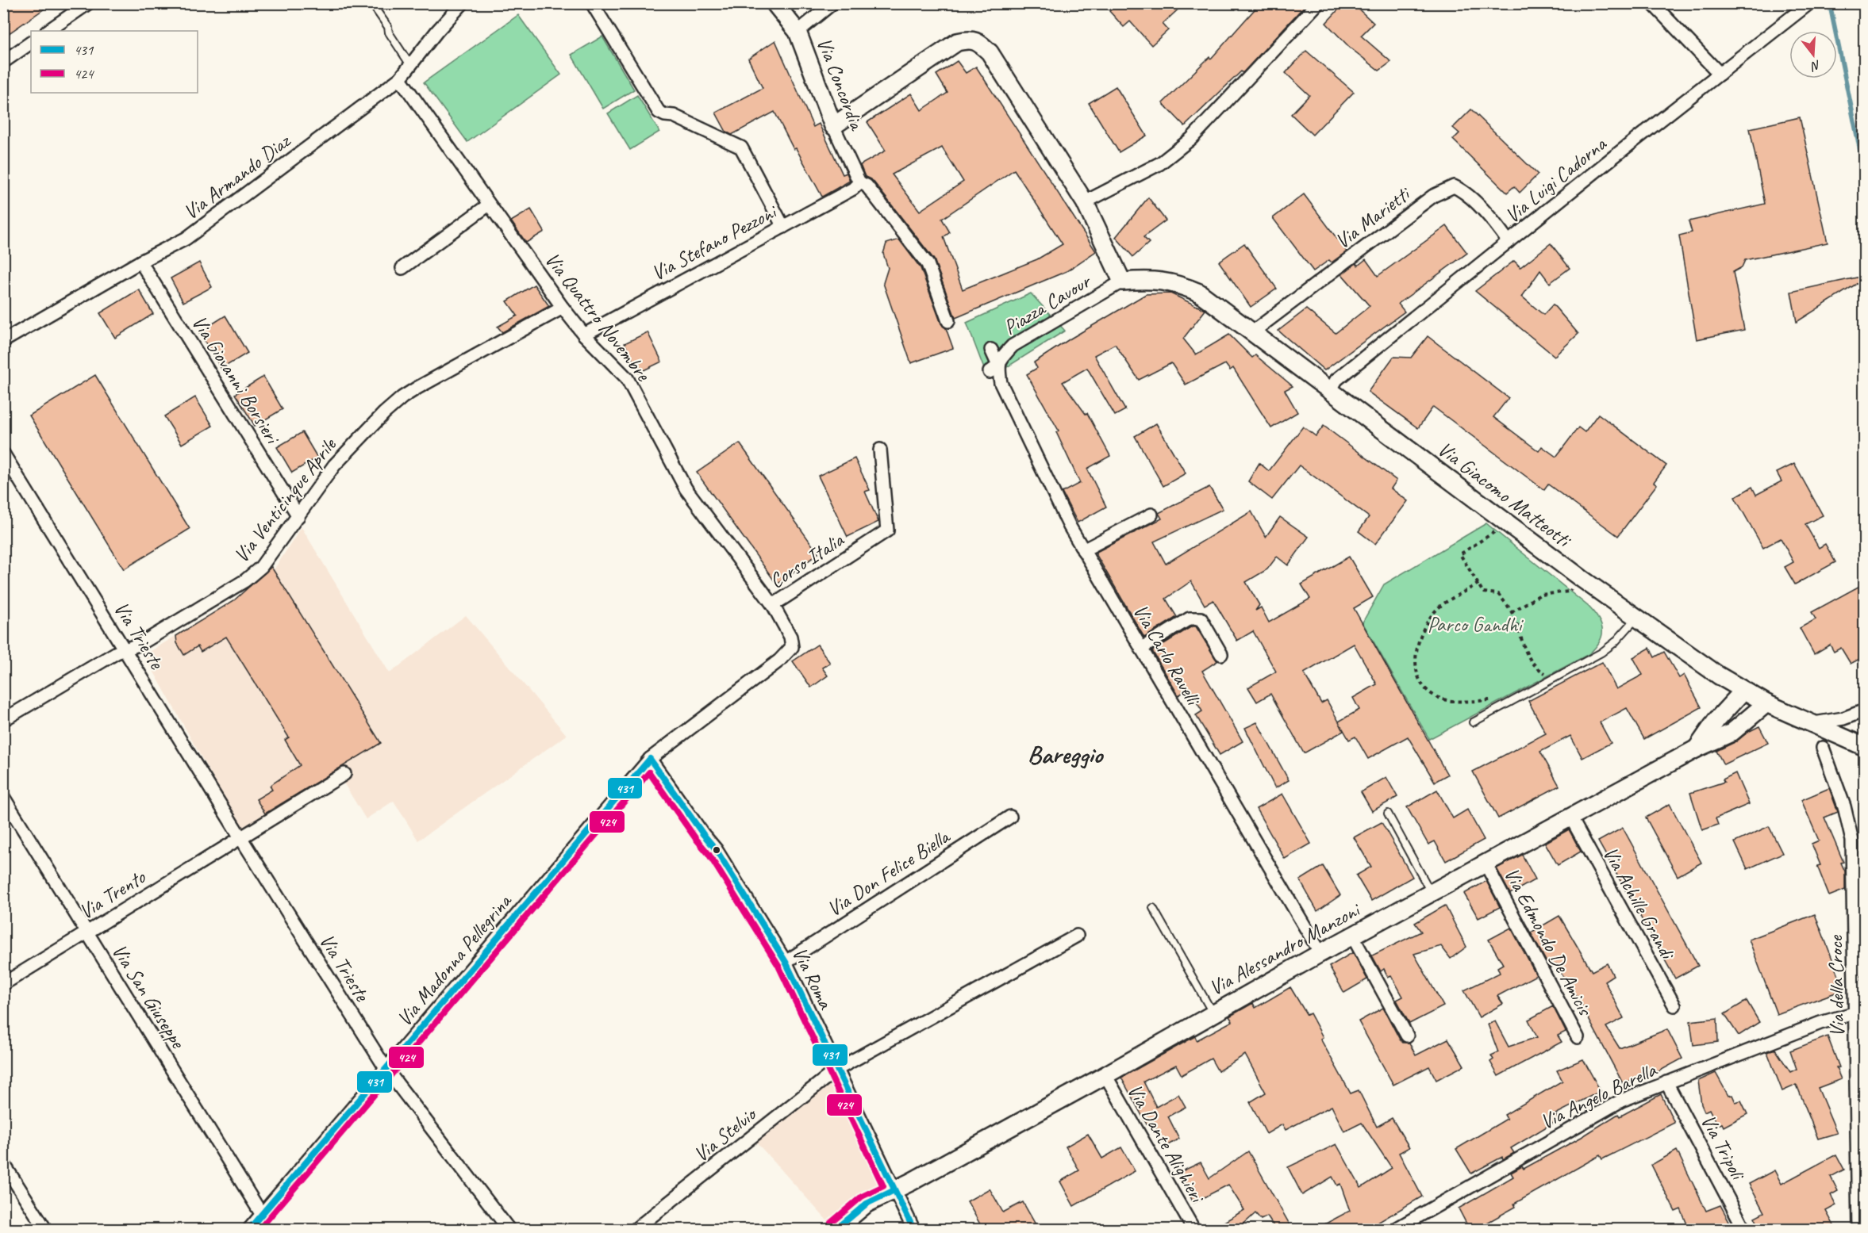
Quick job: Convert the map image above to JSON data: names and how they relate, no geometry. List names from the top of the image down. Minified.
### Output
{"streets":{"street":["Via Concordia","Via Armando Diaz","Via Luigi Cadorna","Via Marietti","Via Stefano Pezzoni","Piazza Cavour","Via Quattro Novembre","Via Giovanni Borsieri","Via Giacomo Matteotti","Via Venticinque Aprile","Corso Italia","Via Trieste","Via Carlo Ravelli","Via Don Felice Biella","Via Trento","Via Achille Grandi","Via Edmondo De Amicis","Via Alessandro Manzoni","Via Madonna Pellegrina","Via Roma","Via della Croce","Via San Giuseppe","Via Angelo Barella","Via Stelvio","Via Dante Alighieri","Via Tripoli"]},"crossings":[["Via Concordia","Via Stefano Pezzoni"],["Via Armando Diaz","Via Quattro Novembre"],["Via Armando Diaz","Via Giovanni Borsieri"],["Via Luigi Cadorna","Via Marietti"],["Via Luigi Cadorna","Via Giacomo Matteotti"],["Via Marietti","Via Giacomo Matteotti"],["Via Stefano Pezzoni","Via Quattro Novembre"],["Piazza Cavour","Via Giacomo Matteotti"],["Piazza Cavour","Via Carlo Ravelli"],["Via Quattro Novembre","Via Venticinque Aprile"],["Via Quattro Novembre","Corso Italia"],["Via Giovanni Borsieri","Via Venticinque Aprile"],["Via Giacomo Matteotti","Via Alessandro Manzoni"],["Via Venticinque Aprile","Via Trieste"],["Corso Italia","Via Madonna Pellegrina"],["Corso Italia","Via Roma"],["Via Trieste","Via Trento"],["Via Trieste","Via Madonna Pellegrina"],["Via Carlo Ravelli","Via Alessandro Manzoni"],["Via Don Felice Biella","Via Roma"],["Via Trento","Via San Giuseppe"],["Via Achille Grandi","Via Alessandro Manzoni"],["Via Edmondo De Amicis","Via Alessandro Manzoni"],["Via Alessandro Manzoni","Via Roma"],["Via Alessandro Manzoni","Via Dante Alighieri"],["Via Madonna Pellegrina","Via Roma"],["Via Madonna Pellegrina","Via San Giuseppe"],["Via Roma","Via Stelvio"],["Via della Croce","Via Angelo Barella"],["Via Angelo Barella","Via Tripoli"]],"districts":["Bareggio"],"parks":["Parco Gandhi"],"lines":["transit line 431","transit line 424"],"legend":["431","424"],"north":"bottom"}
